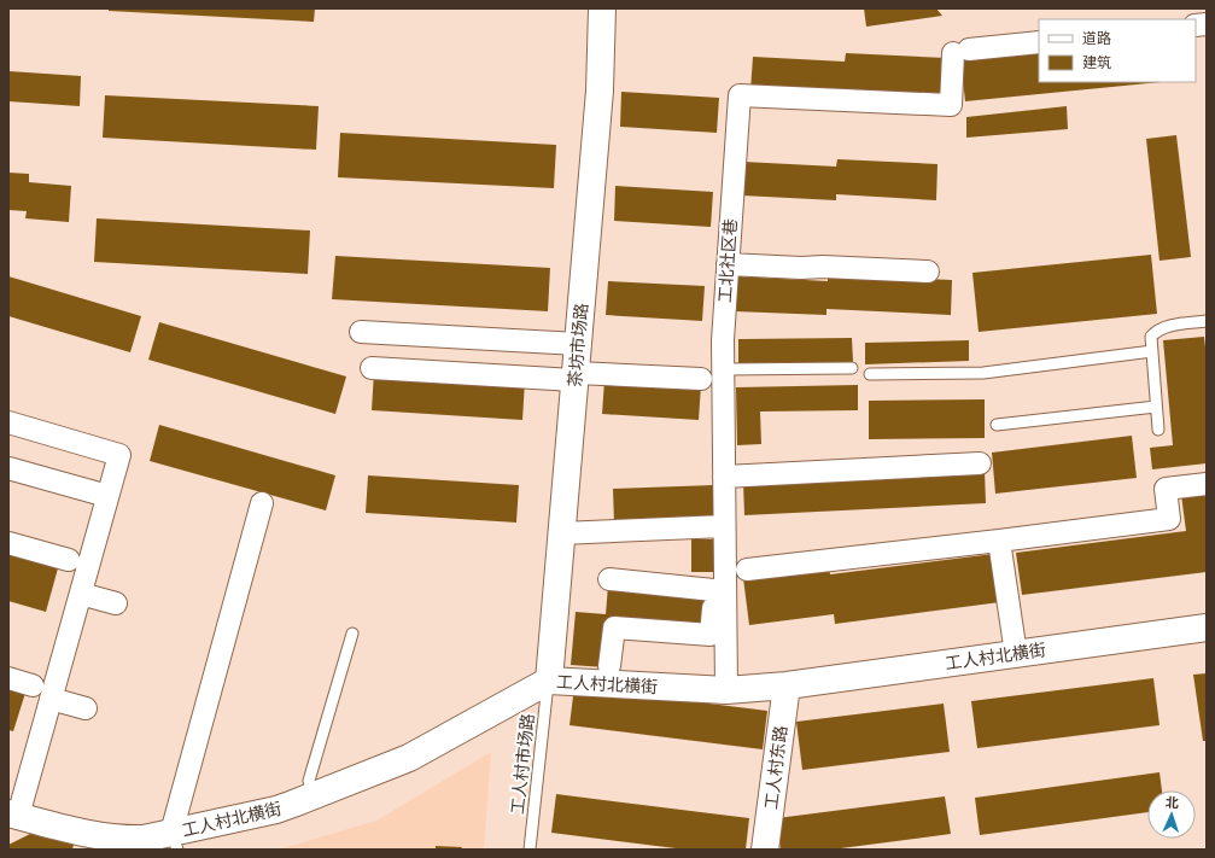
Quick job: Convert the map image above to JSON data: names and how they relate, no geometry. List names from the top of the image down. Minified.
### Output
{"streets":{"street":["工北社区巷","茶坊市场路","工人村北横街","工人村东路"],"lane":["工人村市场路"]},"crossings":[["工北社区巷","工人村北横街"],["茶坊市场路","工人村北横街"],["茶坊市场路","工人村市场路"],["工人村北横街","工人村市场路"],["工人村北横街","工人村东路"]],"legend":["道路","建筑"],"north":"top"}
